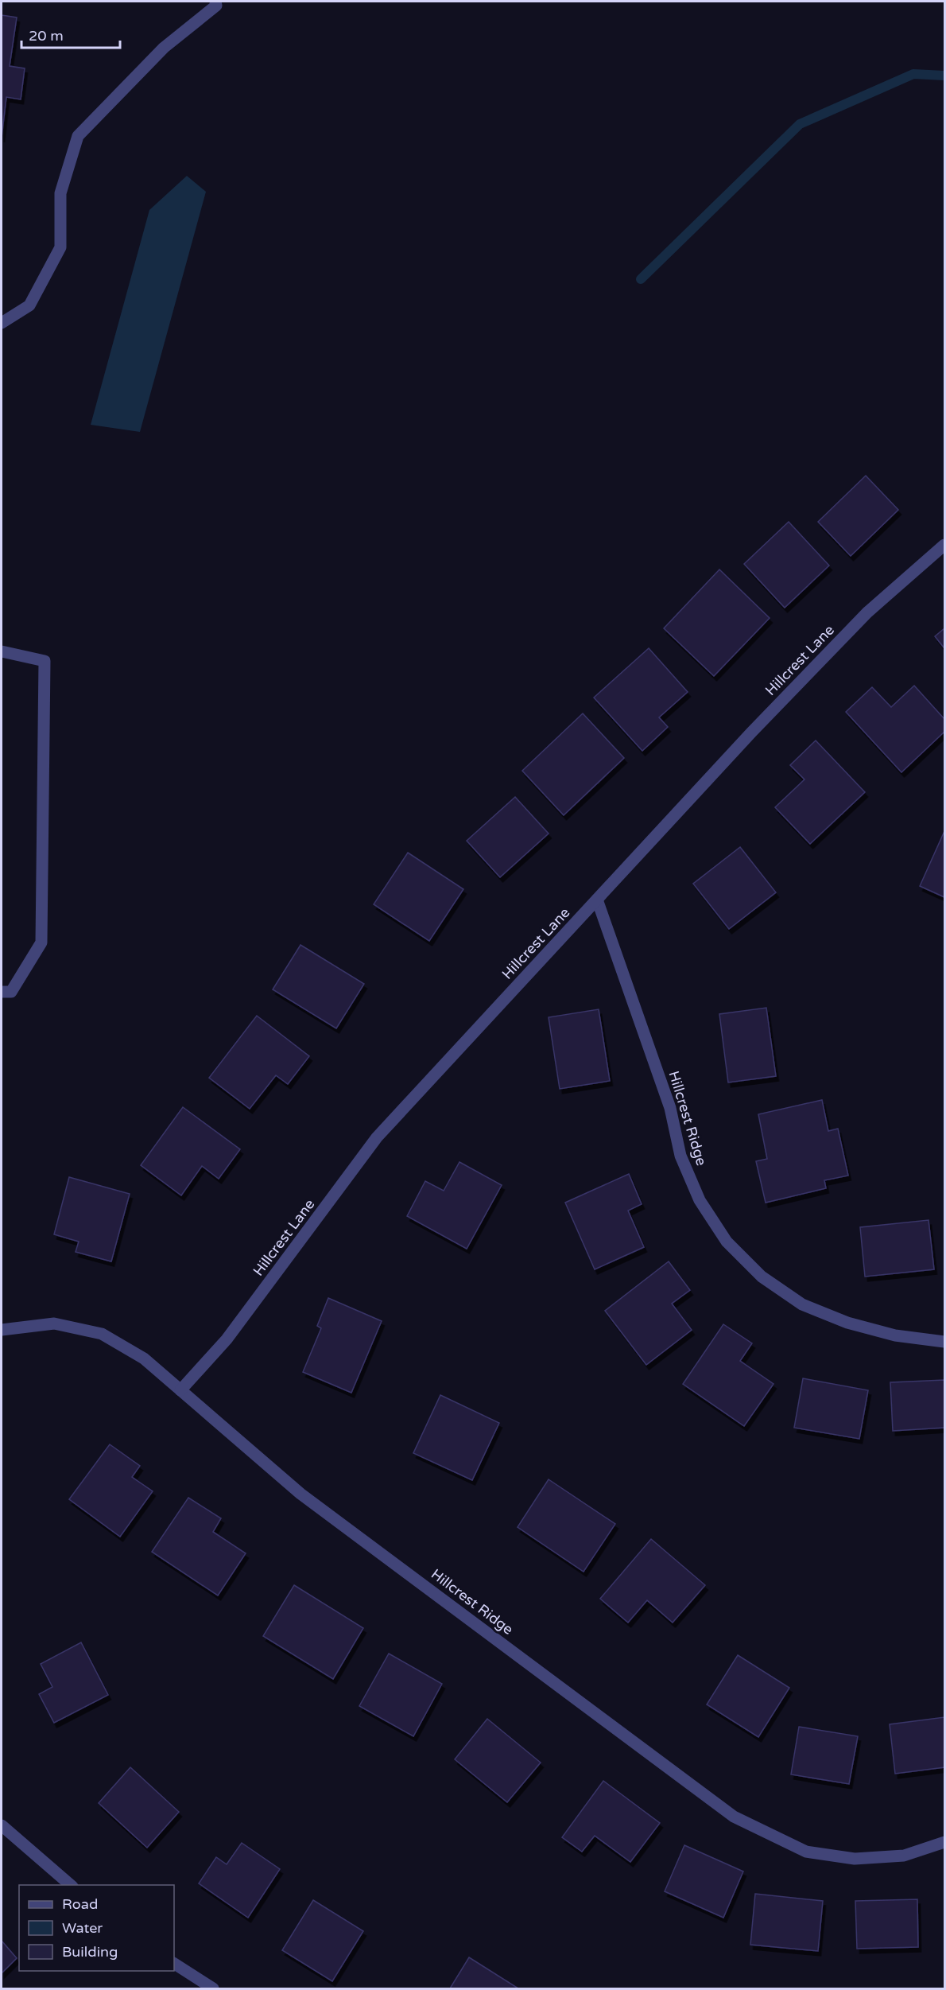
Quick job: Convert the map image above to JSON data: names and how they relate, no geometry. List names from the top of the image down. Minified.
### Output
{"streets":{"street":["Hillcrest Lane","Hillcrest Ridge"]},"crossings":[["Hillcrest Lane","Hillcrest Ridge"]],"legend":["Road","Water","Building"],"scale_bar":"20 m"}
